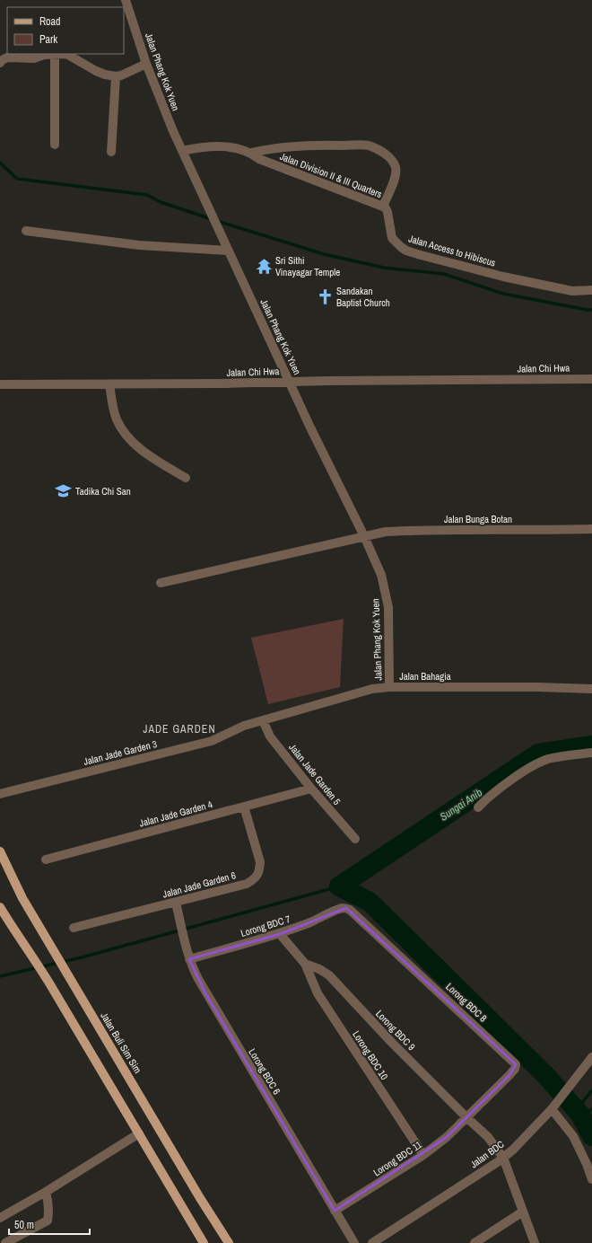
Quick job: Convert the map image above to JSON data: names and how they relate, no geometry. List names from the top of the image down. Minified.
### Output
{"streets":{"main road":["Jalan Buli Sim Sim"],"street":["Jalan Phang Kok Yuen","Jalan Division II & III Quarters","Jalan Access to Hibiscus","Jalan Chi Hwa","Jalan Bunga Botan","Jalan Bahagia","Jalan Jade Garden 3","Jalan Jade Garden 5","Jalan Jade Garden 4","Jalan Jade Garden 6","Lorong BDC 7","Lorong BDC 8","Lorong BDC 9","Lorong BDC 10","Lorong BDC 6","Jalan BDC","Lorong BDC 11"]},"crossings":[["Jalan Phang Kok Yuen","Jalan Division II & III Quarters"],["Jalan Phang Kok Yuen","Jalan Chi Hwa"],["Jalan Phang Kok Yuen","Jalan Bunga Botan"],["Jalan Phang Kok Yuen","Jalan Bahagia"],["Jalan Division II & III Quarters","Jalan Access to Hibiscus"],["Jalan Bahagia","Jalan Jade Garden 3"],["Jalan Bahagia","Jalan Jade Garden 5"],["Jalan Jade Garden 3","Jalan Jade Garden 5"],["Jalan Jade Garden 5","Jalan Jade Garden 4"],["Jalan Jade Garden 4","Jalan Jade Garden 6"],["Jalan Jade Garden 6","Lorong BDC 6"],["Lorong BDC 7","Lorong BDC 8"],["Lorong BDC 7","Lorong BDC 6"],["Lorong BDC 8","Lorong BDC 9"],["Lorong BDC 8","Lorong BDC 11"],["Lorong BDC 9","Lorong BDC 10"],["Lorong BDC 9","Jalan BDC"],["Lorong BDC 9","Lorong BDC 11"],["Lorong BDC 10","Lorong BDC 11"],["Lorong BDC 6","Lorong BDC 11"]],"districts":["JADE GARDEN"],"water":["Sungai Anib"],"places":{"temple":["Sri Sithi Vinayagar Temple"],"church":["Sandakan Baptist Church"],"school or university":["Tadika Chi San"]},"legend":["Road","Park"],"scale_bar":"50 m"}
